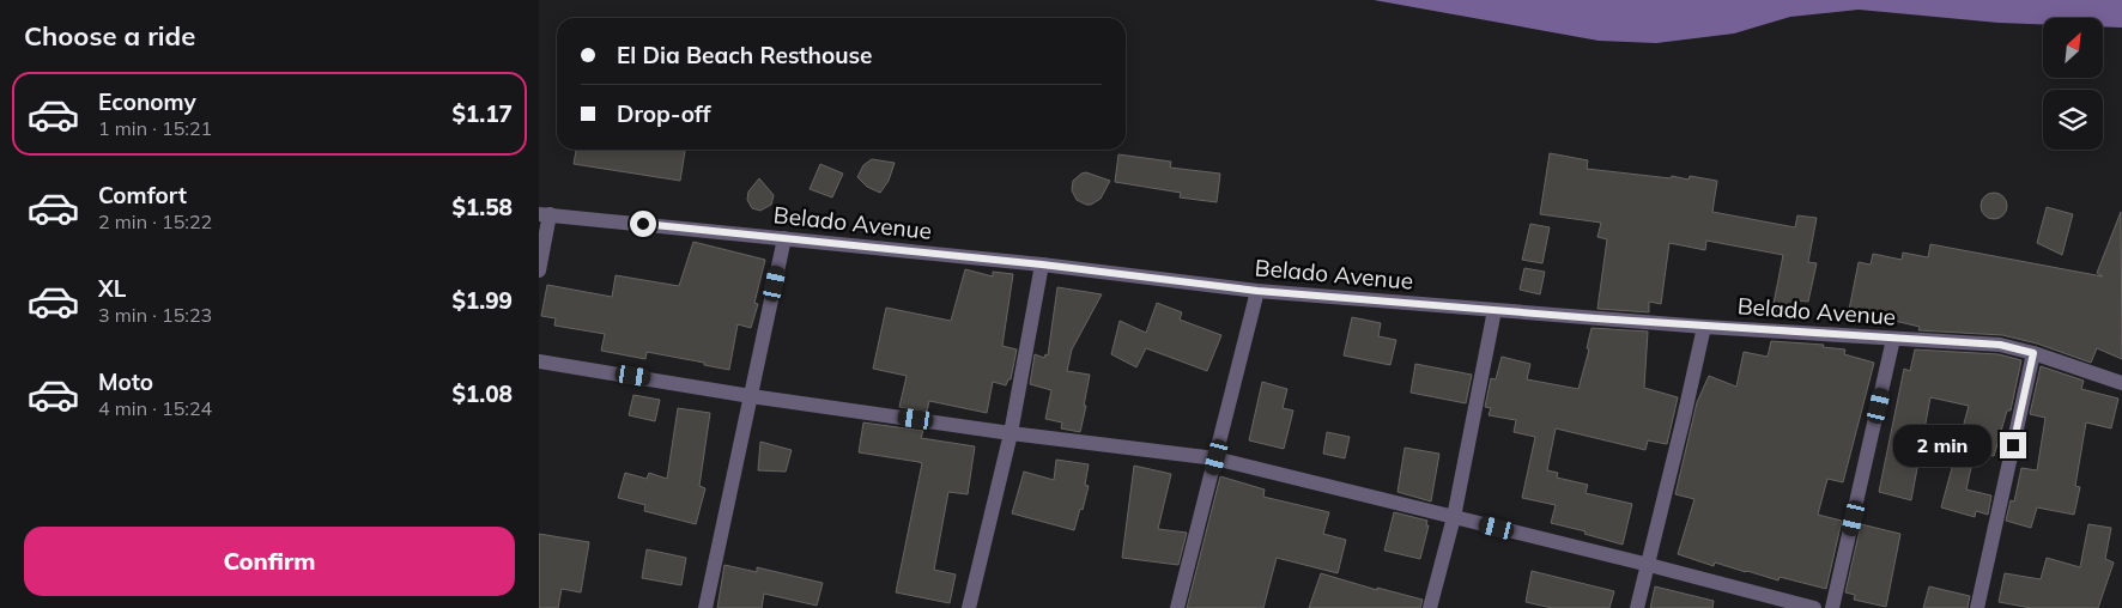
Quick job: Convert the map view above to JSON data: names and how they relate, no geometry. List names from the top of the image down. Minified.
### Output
{"streets":{"street":["Belado Avenue"]},"north":"top right","page":{"heading":"Choose a ride","banner":["El Dia Beach Resthouse","Drop-off"],"list":[{"name":"Economy","note":"1 min · 15:21","value":"$1.17"},{"name":"Comfort","note":"2 min · 15:22","value":"$1.58"},{"name":"XL","note":"3 min · 15:23","value":"$1.99"},{"name":"Moto","note":"4 min · 15:24","value":"$1.08"}],"bubble":"2 min","buttons":"Confirm"}}
